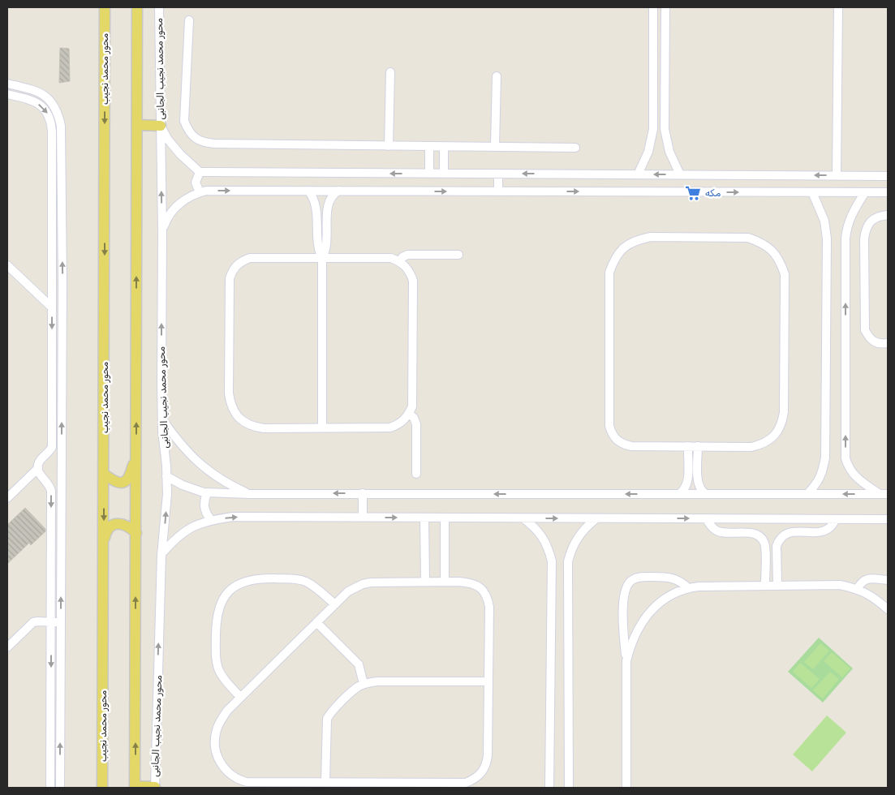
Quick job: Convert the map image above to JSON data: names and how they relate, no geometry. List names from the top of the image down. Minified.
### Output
{"streets":{"main road":["محور محمد نجيب"],"street":["محور محمد نجيب الجانبى"]},"one_way":["محور محمد نجيب الجانبى"],"places":{"supermarket":["مكه"]}}
